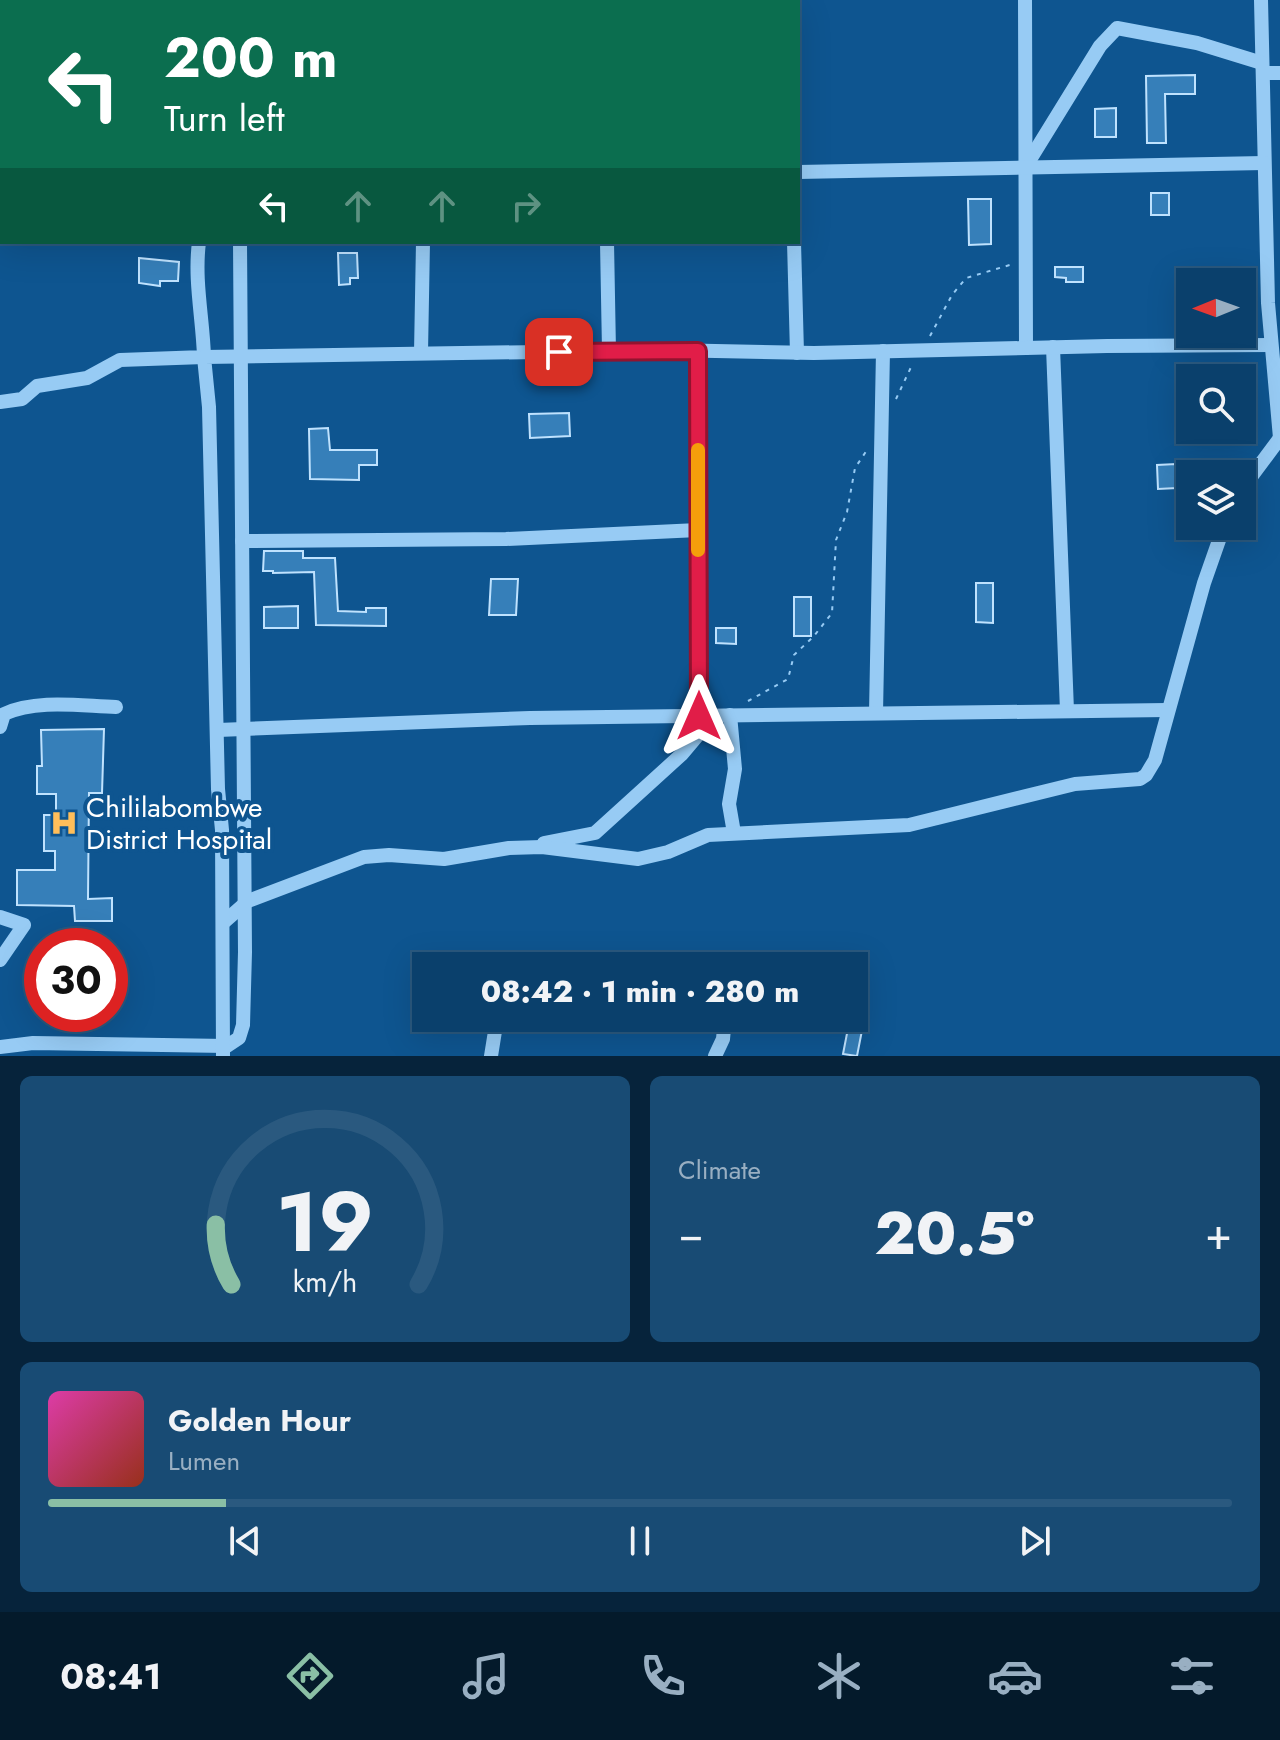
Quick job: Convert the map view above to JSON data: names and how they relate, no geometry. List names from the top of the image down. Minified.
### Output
{"places":{"hospital":["Chililabombwe District Hospital"]},"north":"left","page":{"turn":["200 m","Turn left"],"limit":"30","trip":"08:42 · 1 min · 280 m","tile":"Climate","heat":["−","20.5°","+"],"song":["Golden Hour","Lumen"],"tabs":"08:41","gauge":["19","km/h"]}}
